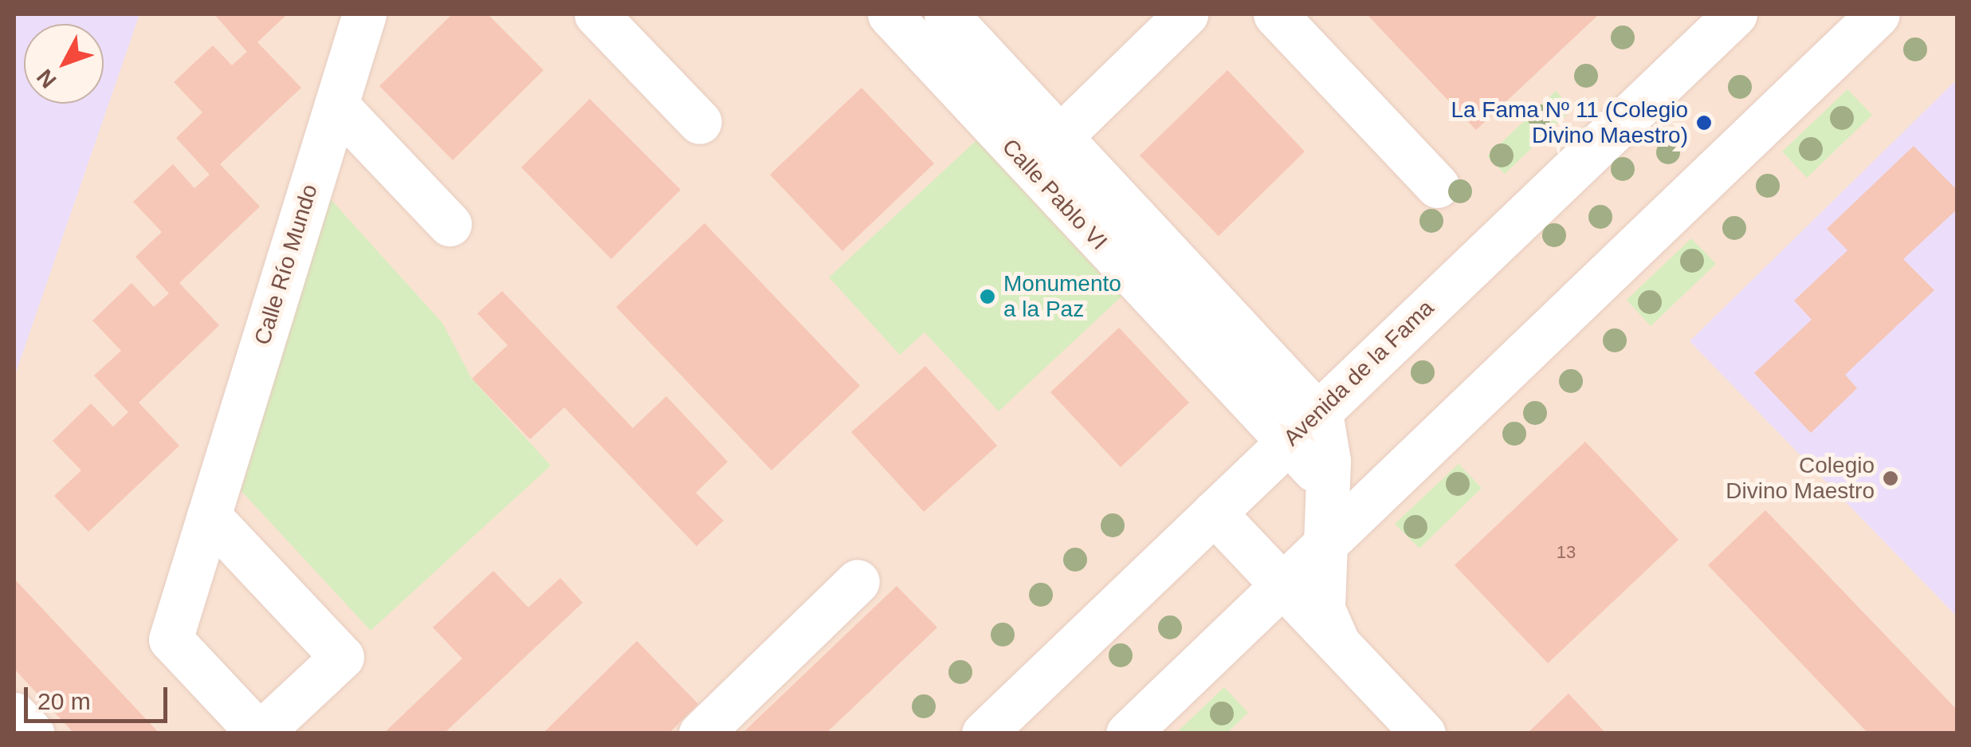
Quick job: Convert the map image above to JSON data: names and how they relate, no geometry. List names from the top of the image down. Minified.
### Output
{"streets":{"street":["Calle Pablo VI","Calle Río Mundo","Avenida de la Fama"]},"crossings":[["Calle Pablo VI","Avenida de la Fama"]],"places":["La Fama Nº 11 (Colegio Divino Maestro)","Monumento a la Paz","Colegio Divino Maestro"],"house_numbers":["13"],"scale_bar":"20 m","north":"bottom left"}
